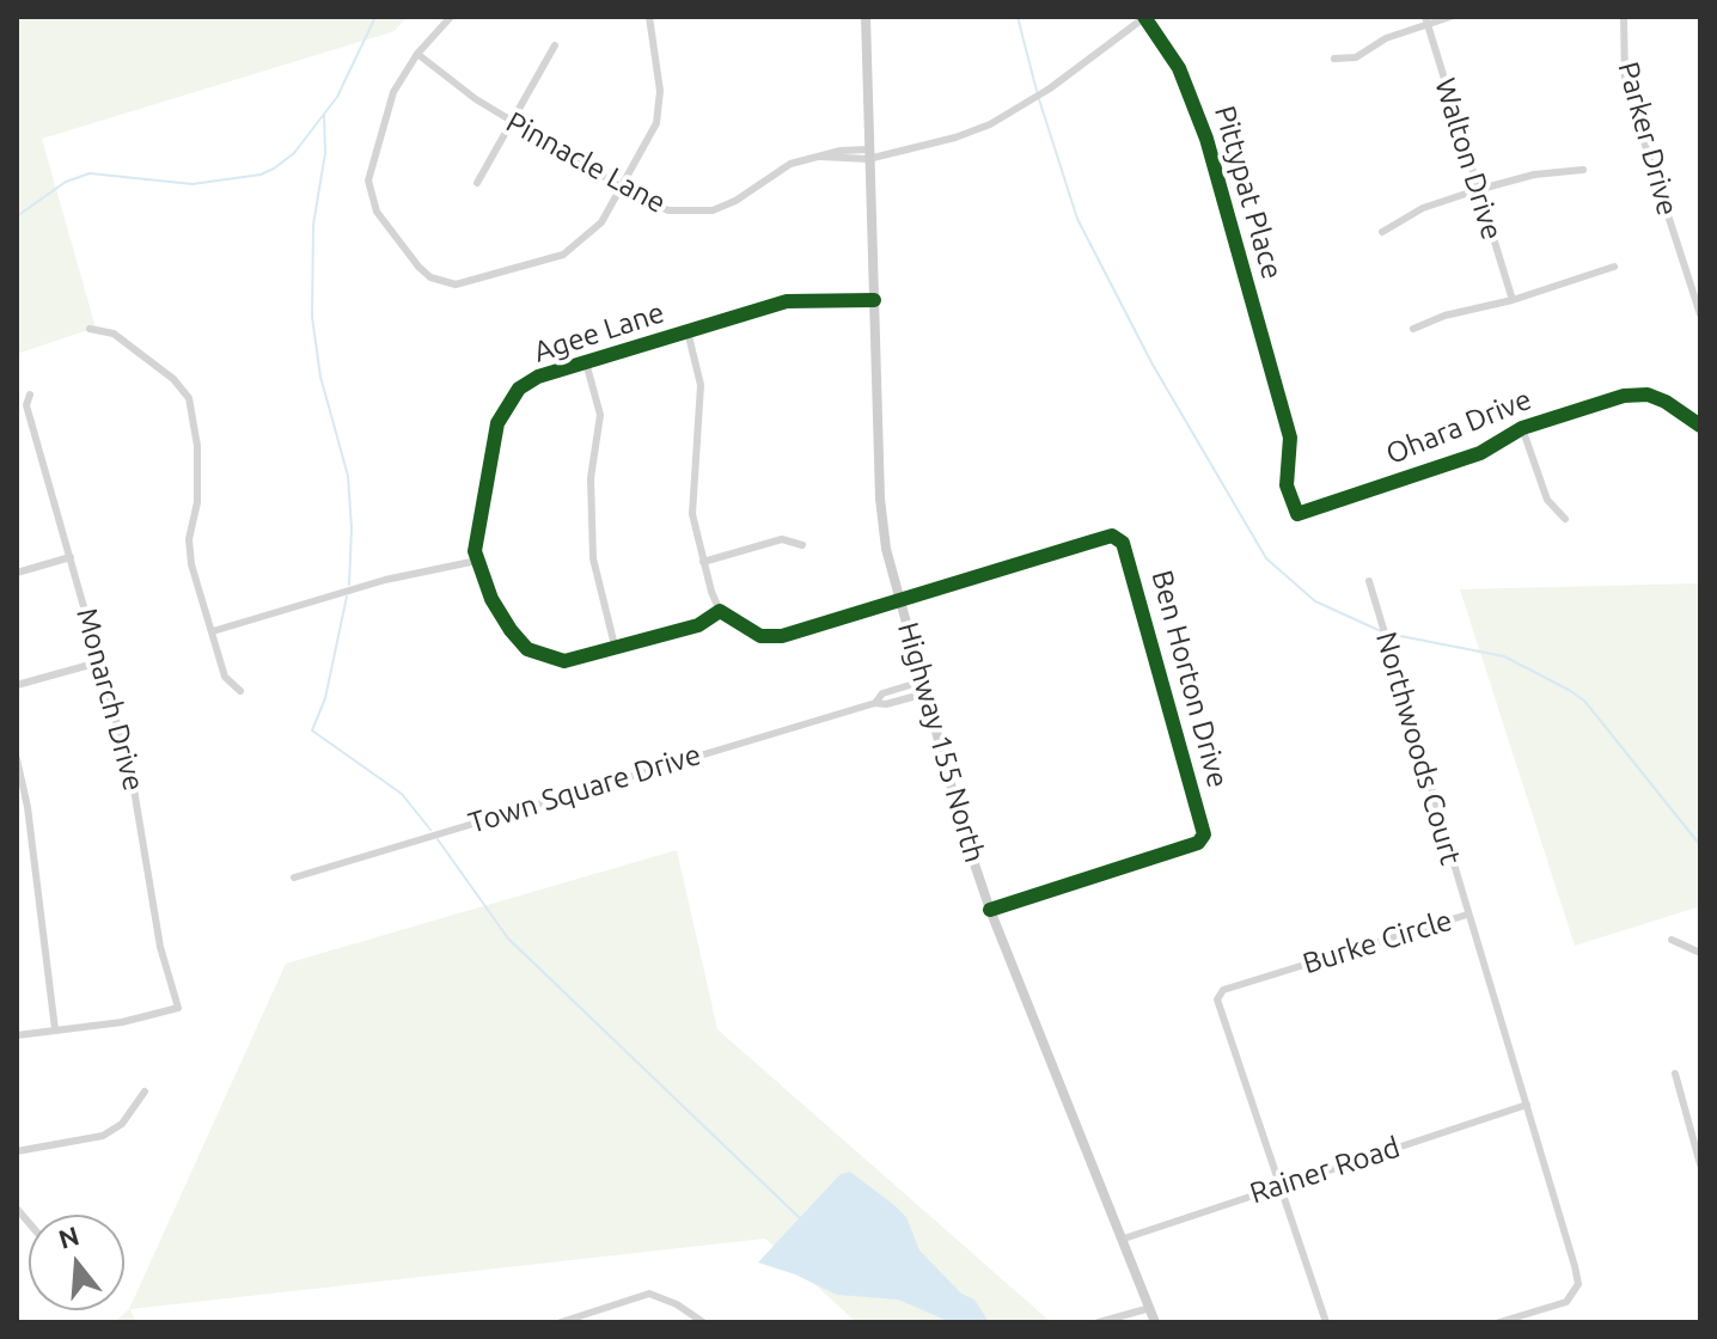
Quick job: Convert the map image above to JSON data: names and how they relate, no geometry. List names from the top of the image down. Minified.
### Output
{"streets":{"main road":["Highway 155 North"],"street":["Parker Drive","Walton Drive","Pinnacle Lane","Pittypat Place","Agee Lane","Ohara Drive","Ben Horton Drive","Monarch Drive","Northwoods Court","Town Square Drive","Burke Circle","Rainer Road"]},"crossings":[["Pinnacle Lane","Pittypat Place"],["Pinnacle Lane","Highway 155 North"],["Pittypat Place","Ohara Drive"],["Agee Lane","Highway 155 North"],["Ben Horton Drive","Highway 155 North"],["Highway 155 North","Town Square Drive"],["Highway 155 North","Rainer Road"],["Northwoods Court","Burke Circle"],["Burke Circle","Rainer Road"]],"north":"top"}
